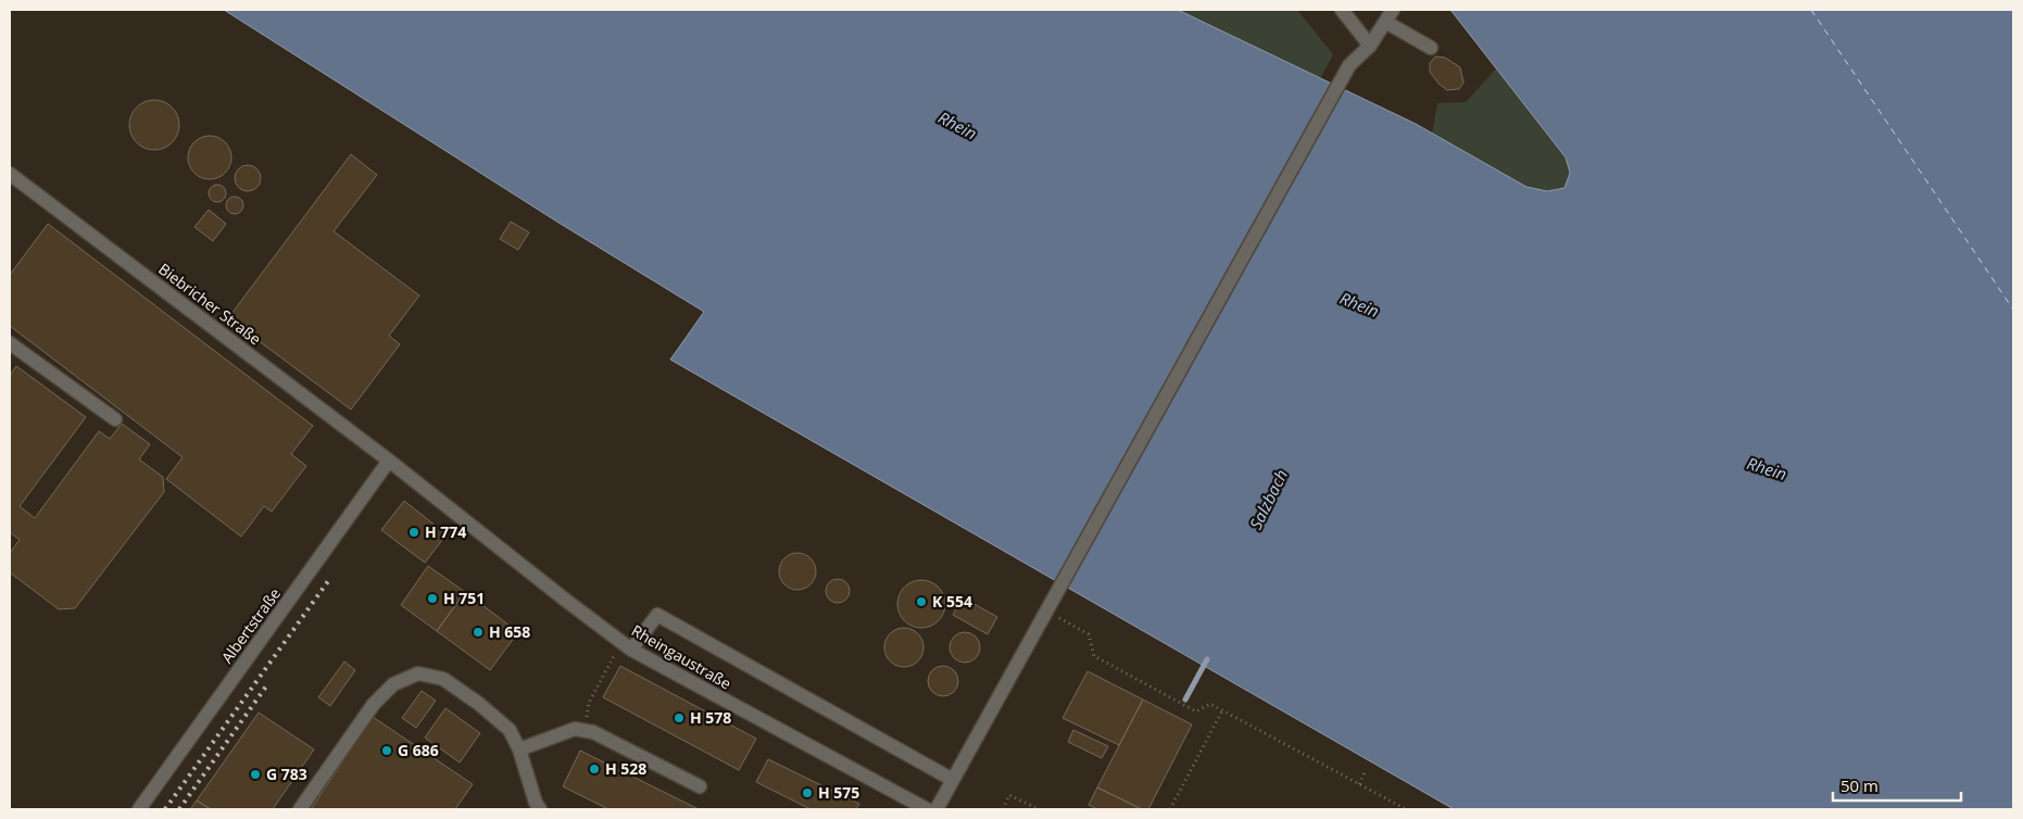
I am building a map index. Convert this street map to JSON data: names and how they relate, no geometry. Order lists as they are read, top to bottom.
{
  "streets": {
    "street": ["Biebricher Straße", "Albertstraße", "Rheingaustraße"]
  },
  "crossings": [
    ["Biebricher Straße", "Albertstraße"],
    ["Biebricher Straße", "Rheingaustraße"],
    ["Albertstraße", "Rheingaustraße"]
  ],
  "water": ["Rhein", "Salzbach"],
  "places": [
    "H 774",
    "H 751",
    "K 554",
    "H 658",
    "H 578",
    "G 686",
    "H 528",
    "G 783",
    "H 575"
  ],
  "scale_bar": "50 m"
}
